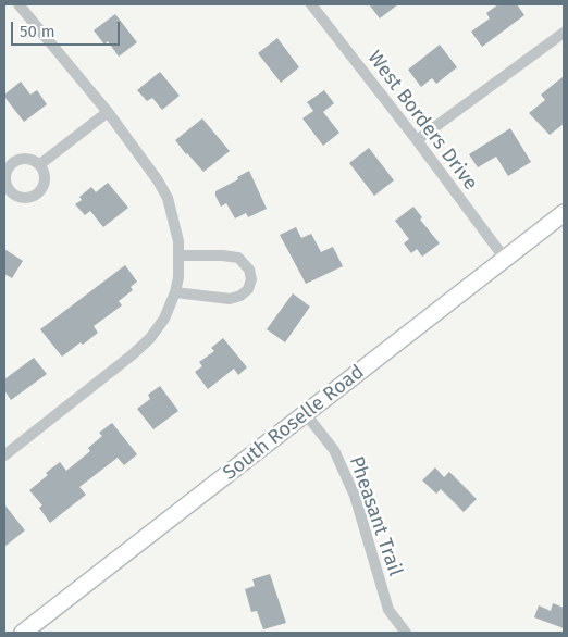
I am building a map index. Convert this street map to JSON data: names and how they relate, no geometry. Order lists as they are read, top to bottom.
{
  "streets": {
    "main road": ["South Roselle Road"],
    "street": ["West Borders Drive", "Pheasant Trail"]
  },
  "crossings": [
    ["West Borders Drive", "South Roselle Road"],
    ["South Roselle Road", "Pheasant Trail"]
  ],
  "scale_bar": "50 m"
}
